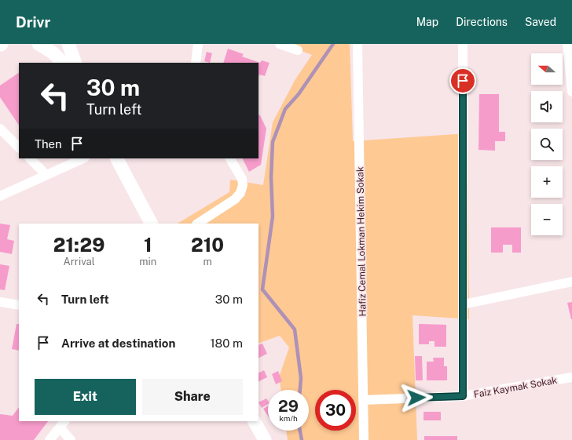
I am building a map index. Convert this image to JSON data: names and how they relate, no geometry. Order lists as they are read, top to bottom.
{
  "streets": {
    "street": ["Hafiz Cemal Lokman Hekim Sokak", "Faiz Kaymak Sokak"]
  },
  "crossings": [
    ["Hafiz Cemal Lokman Hekim Sokak", "Faiz Kaymak Sokak"]
  ],
  "north": "left",
  "page": {
    "header": "Drivr",
    "nav": ["Map", "Directions", "Saved"],
    "map_buttons": ["+", "−"],
    "turn": ["30 m", "Turn left"],
    "then": "Then",
    "eta": [
      "21:29",
      "Arrival",
      "1",
      "min",
      "210",
      "m"
    ],
    "list": [
      {
        "name": "Turn left",
        "value": "30 m"
      },
      {
        "name": "Arrive at destination",
        "value": "180 m"
      }
    ],
    "buttons": ["Exit", "Share"],
    "speed": "29 km/h",
    "limit": "30"
  }
}
